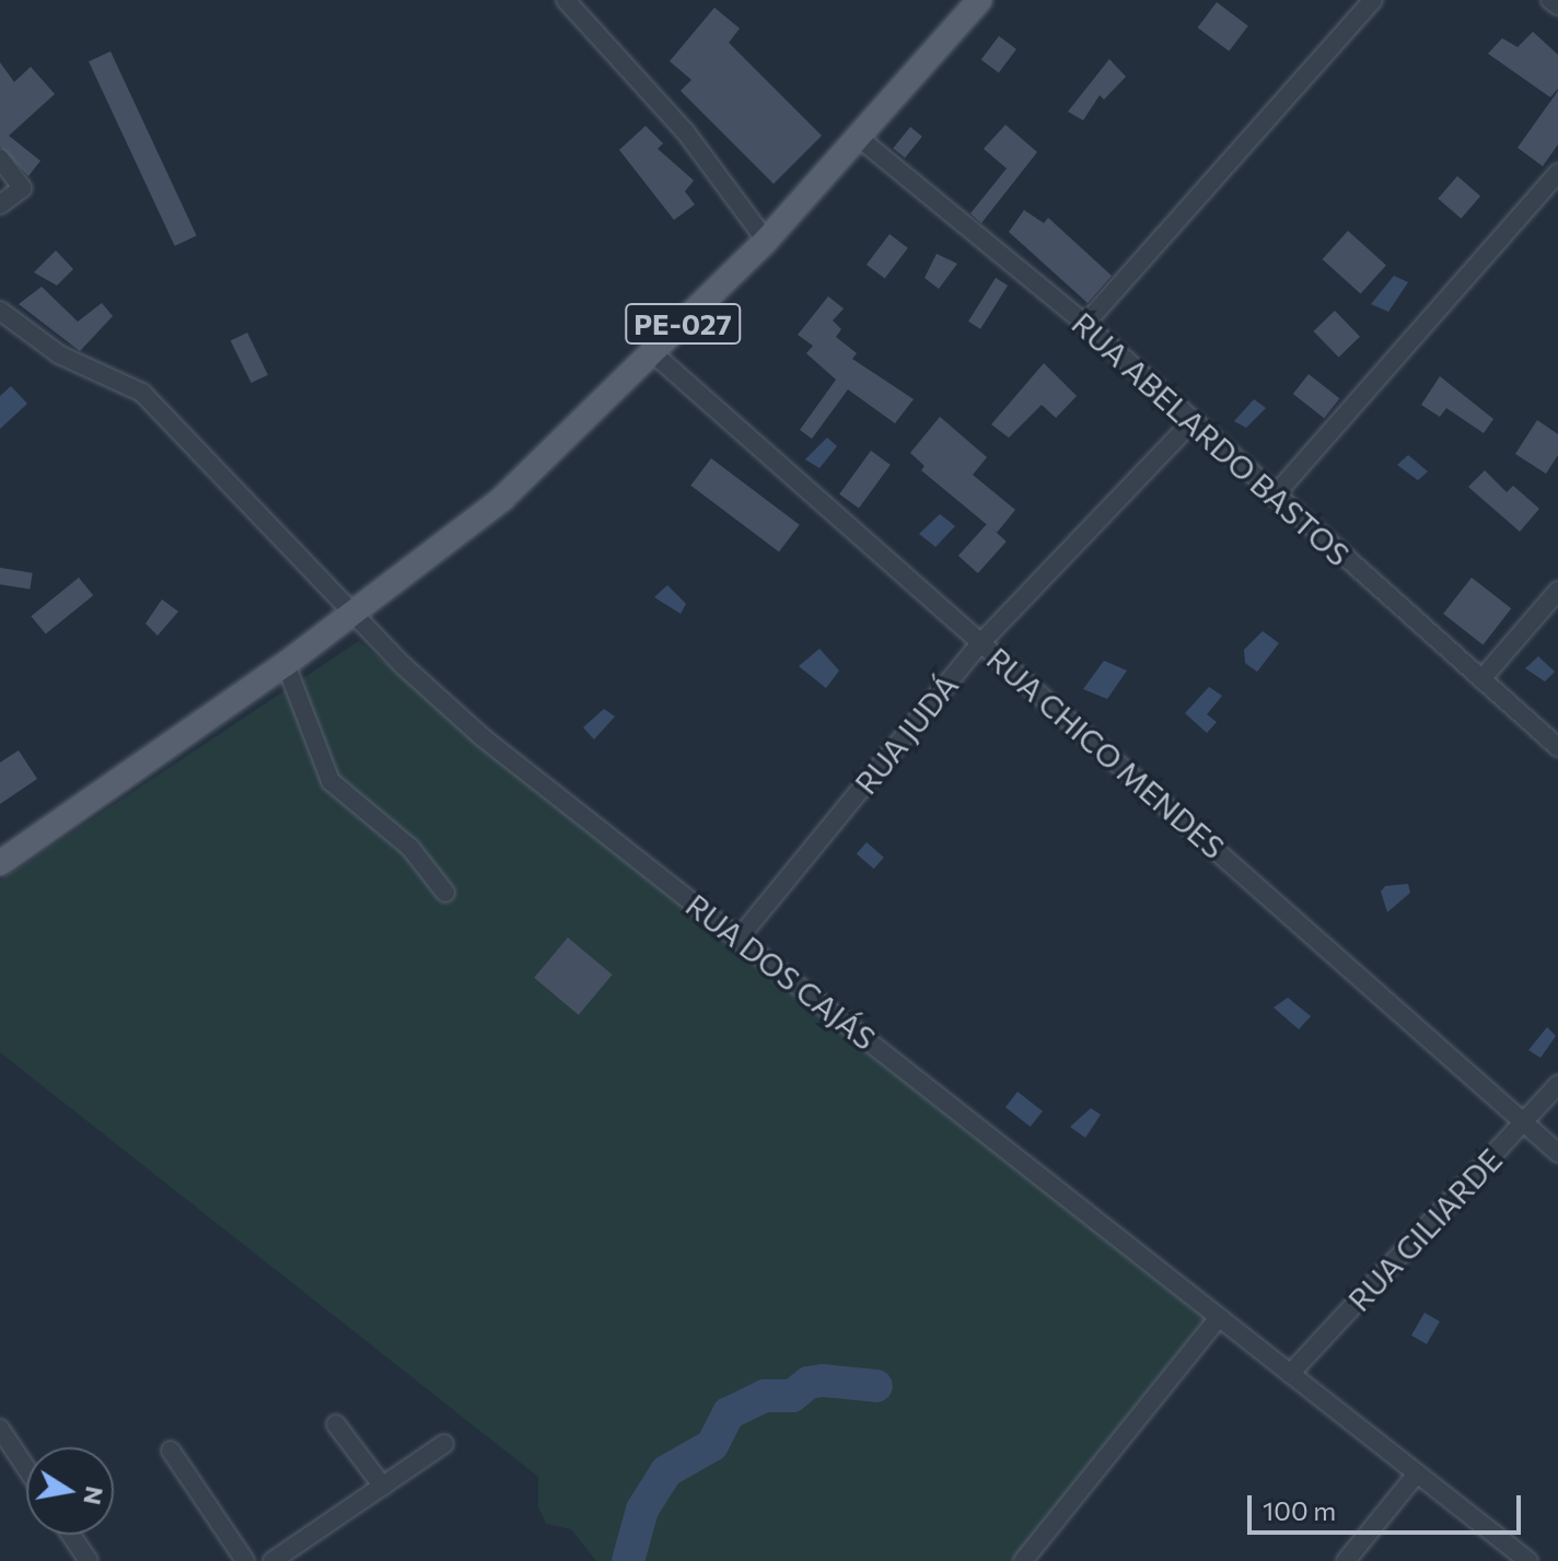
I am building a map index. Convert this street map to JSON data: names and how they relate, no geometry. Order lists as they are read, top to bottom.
{
  "streets": {
    "main road": ["PE-027"],
    "street": [
      "RUA ABELARDO BASTOS",
      "RUA JUDÁ",
      "RUA CHICO MENDES",
      "RUA DOS CAJÁS",
      "RUA GILIARDE"
    ]
  },
  "crossings": [
    ["PE-027", "RUA ABELARDO BASTOS"],
    ["PE-027", "RUA CHICO MENDES"],
    ["PE-027", "RUA DOS CAJÁS"],
    ["RUA ABELARDO BASTOS", "RUA JUDÁ"],
    ["RUA JUDÁ", "RUA CHICO MENDES"],
    ["RUA JUDÁ", "RUA DOS CAJÁS"],
    ["RUA CHICO MENDES", "RUA GILIARDE"],
    ["RUA DOS CAJÁS", "RUA GILIARDE"]
  ],
  "scale_bar": "100 m",
  "north": "right"
}
